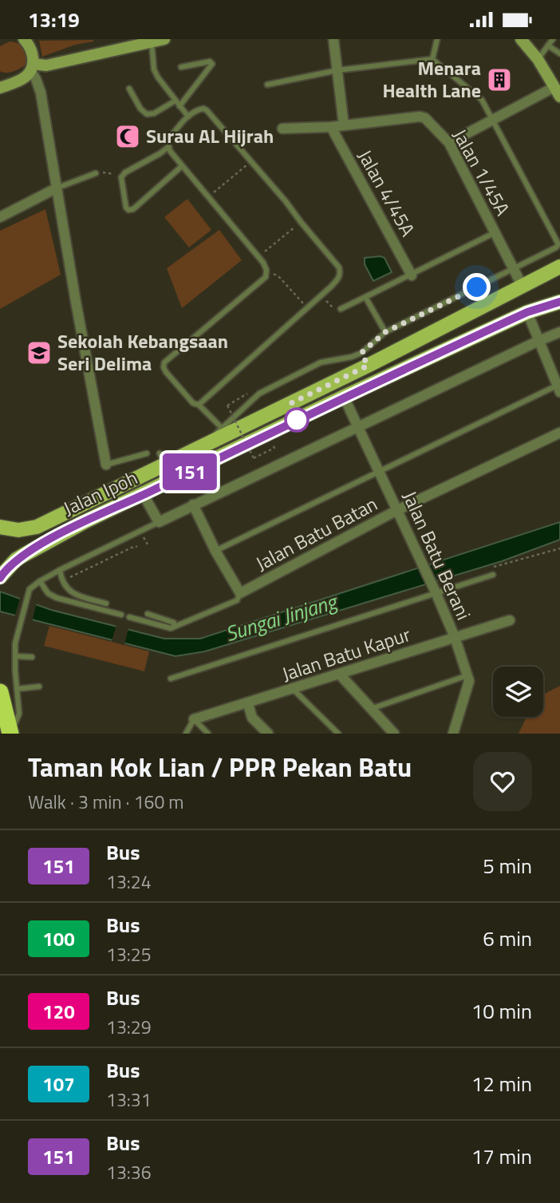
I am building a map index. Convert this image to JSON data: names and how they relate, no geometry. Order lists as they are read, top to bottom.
{
  "streets": {
    "main road": ["Jalan Ipoh"],
    "street": [
      "Jalan 1/45A",
      "Jalan 4/45A",
      "Jalan Batu Batan",
      "Jalan Batu Berani",
      "Jalan Batu Kapur"
    ]
  },
  "crossings": [
    ["Jalan 1/45A", "Jalan 4/45A"],
    ["Jalan 1/45A", "Jalan Ipoh"],
    ["Jalan Ipoh", "Jalan Batu Berani"],
    ["Jalan Batu Batan", "Jalan Batu Berani"],
    ["Jalan Batu Berani", "Jalan Batu Kapur"]
  ],
  "water": ["Sungai Jinjang"],
  "places": {
    "building": ["Menara Health Lane"],
    "mosque": ["Surau AL Hijrah"],
    "school or university": ["Sekolah Kebangsaan Seri Delima"]
  },
  "lines": ["bus line 151"],
  "page": {
    "status": "13:19",
    "on_map": "151",
    "heading": ["Taman Kok Lian / PPR Pekan Batu", "Walk · 3 min · 160 m"],
    "list": [
      {
        "mark": "151",
        "name": "Bus",
        "note": "13:24",
        "value": "5 min"
      },
      {
        "mark": "100",
        "name": "Bus",
        "note": "13:25",
        "value": "6 min"
      },
      {
        "mark": "120",
        "name": "Bus",
        "note": "13:29",
        "value": "10 min"
      },
      {
        "mark": "107",
        "name": "Bus",
        "note": "13:31",
        "value": "12 min"
      },
      {
        "mark": "151",
        "name": "Bus",
        "note": "13:36",
        "value": "17 min"
      }
    ]
  }
}
